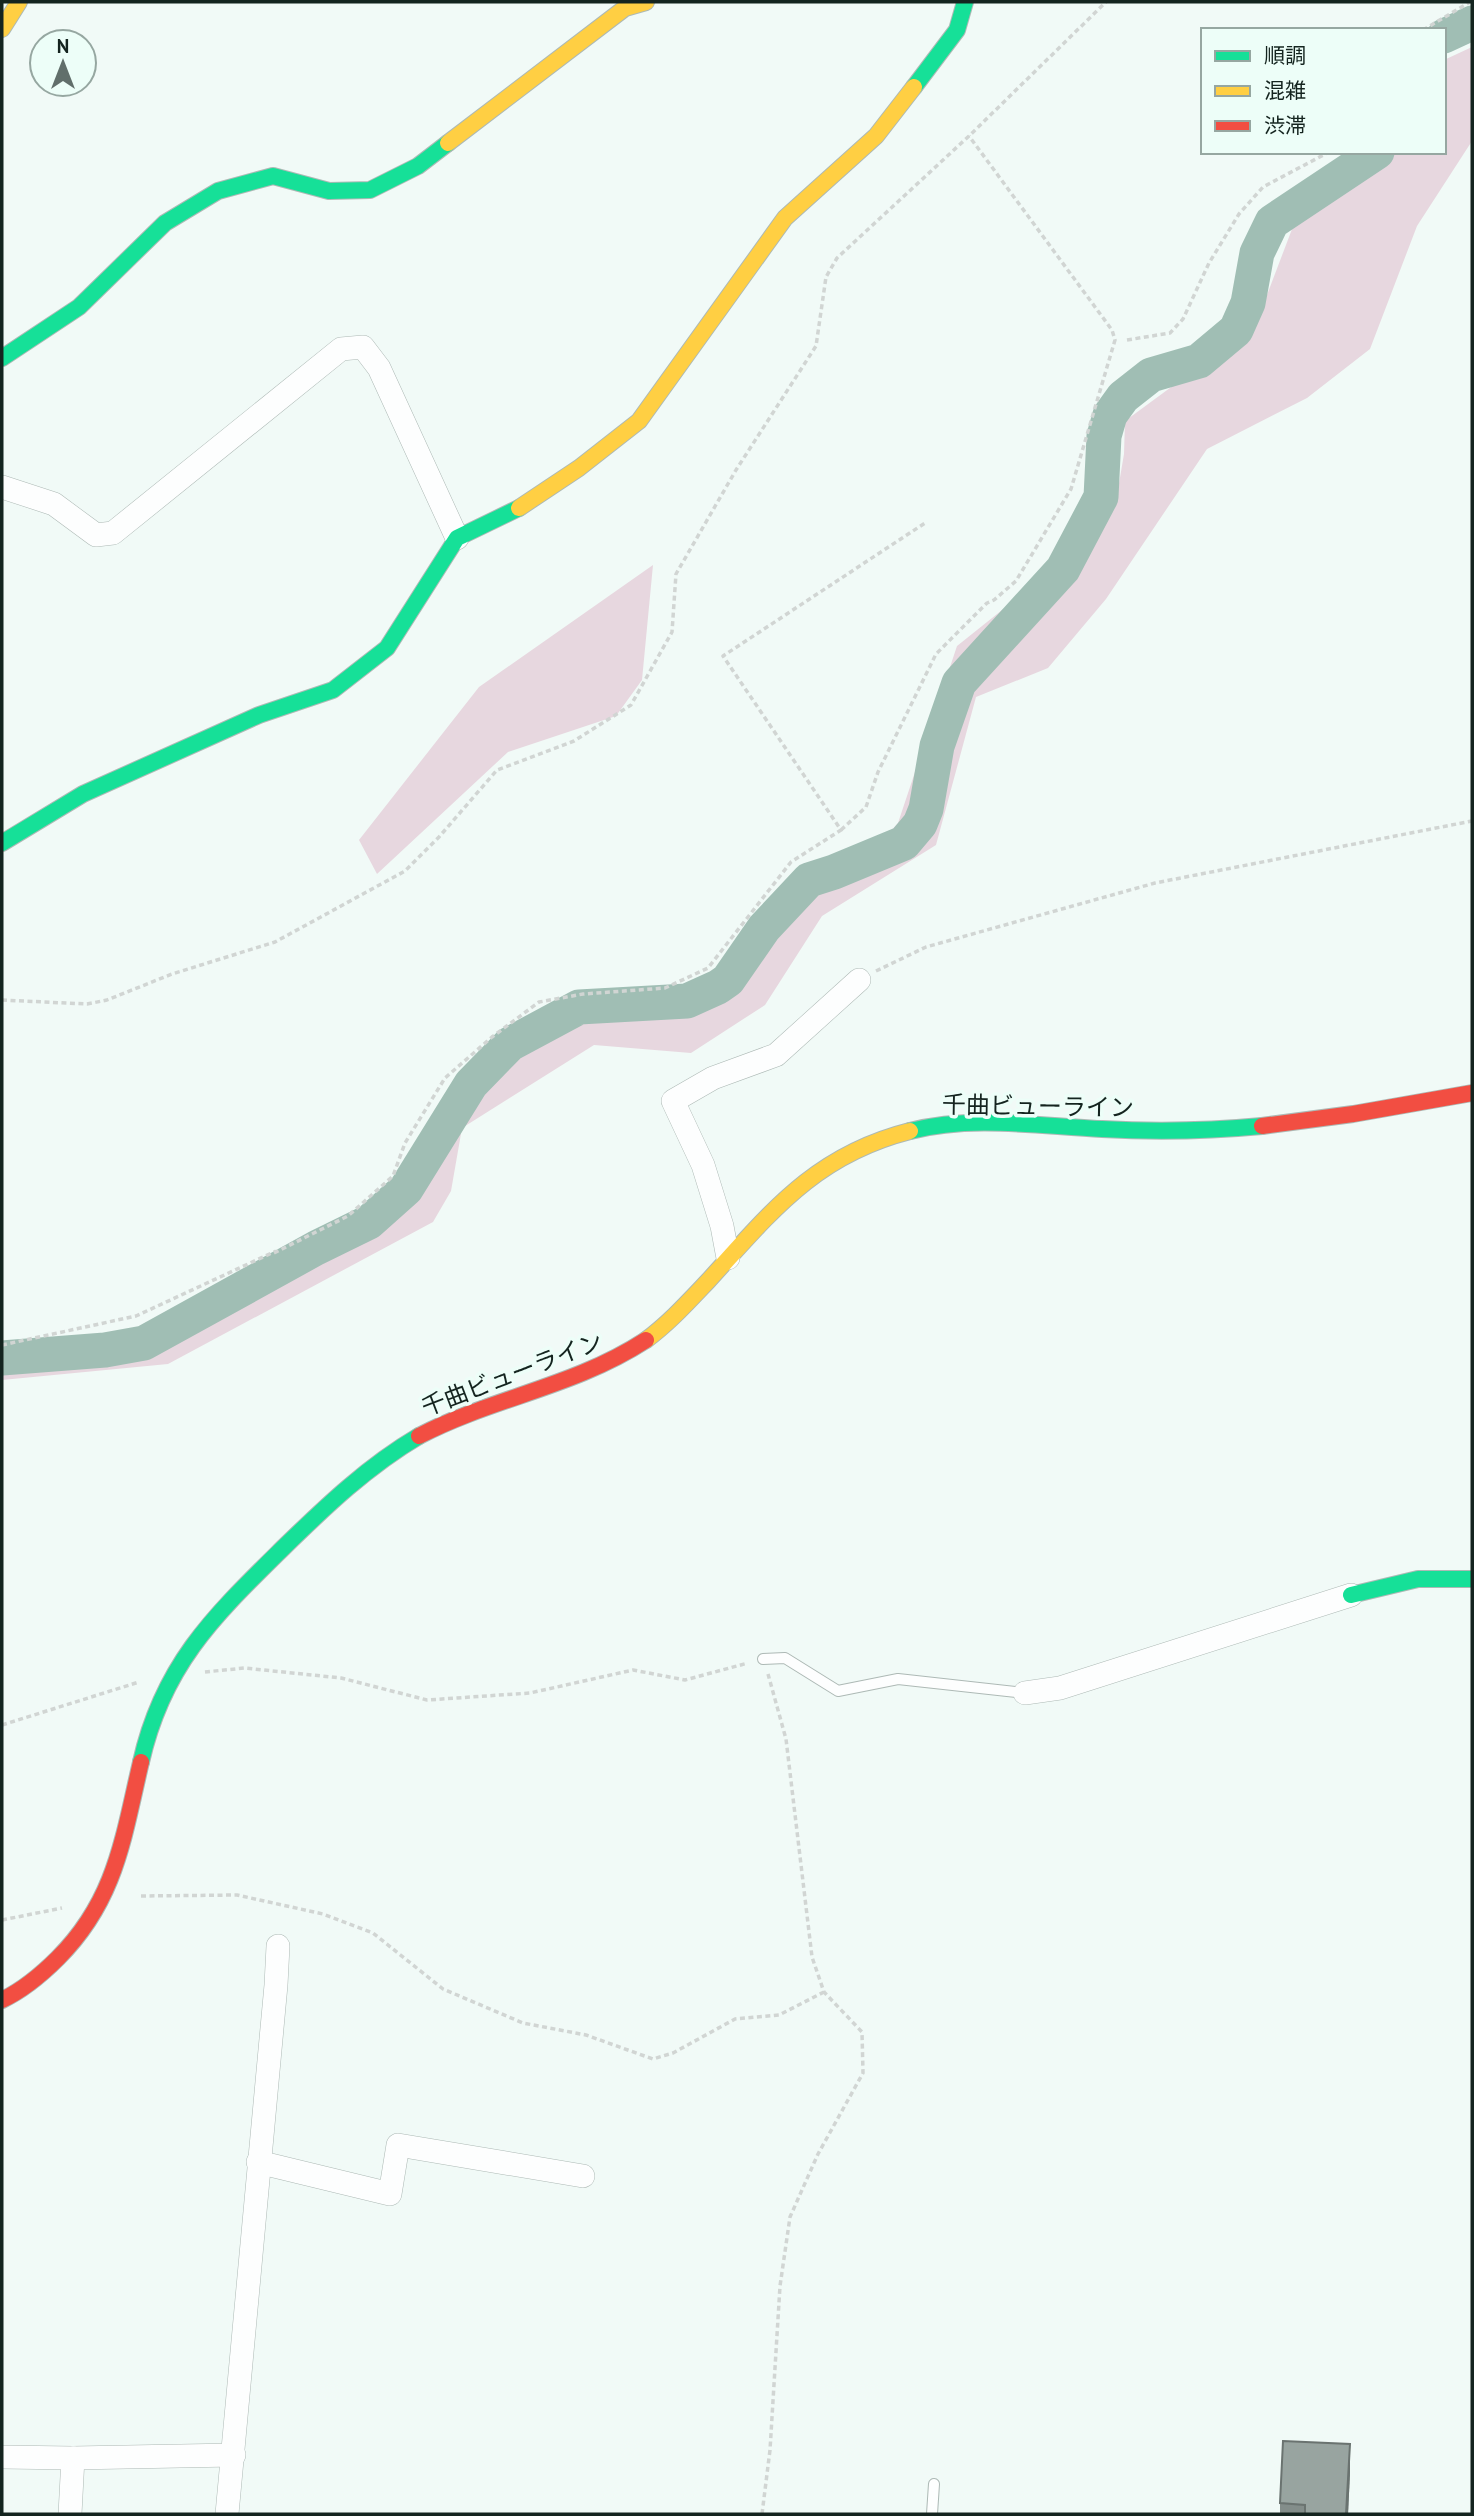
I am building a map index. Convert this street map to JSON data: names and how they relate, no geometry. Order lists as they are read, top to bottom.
{
  "streets": {
    "street": ["千曲ビューライン"]
  },
  "legend": ["順調", "混雑", "渋滞"],
  "north": "top"
}
